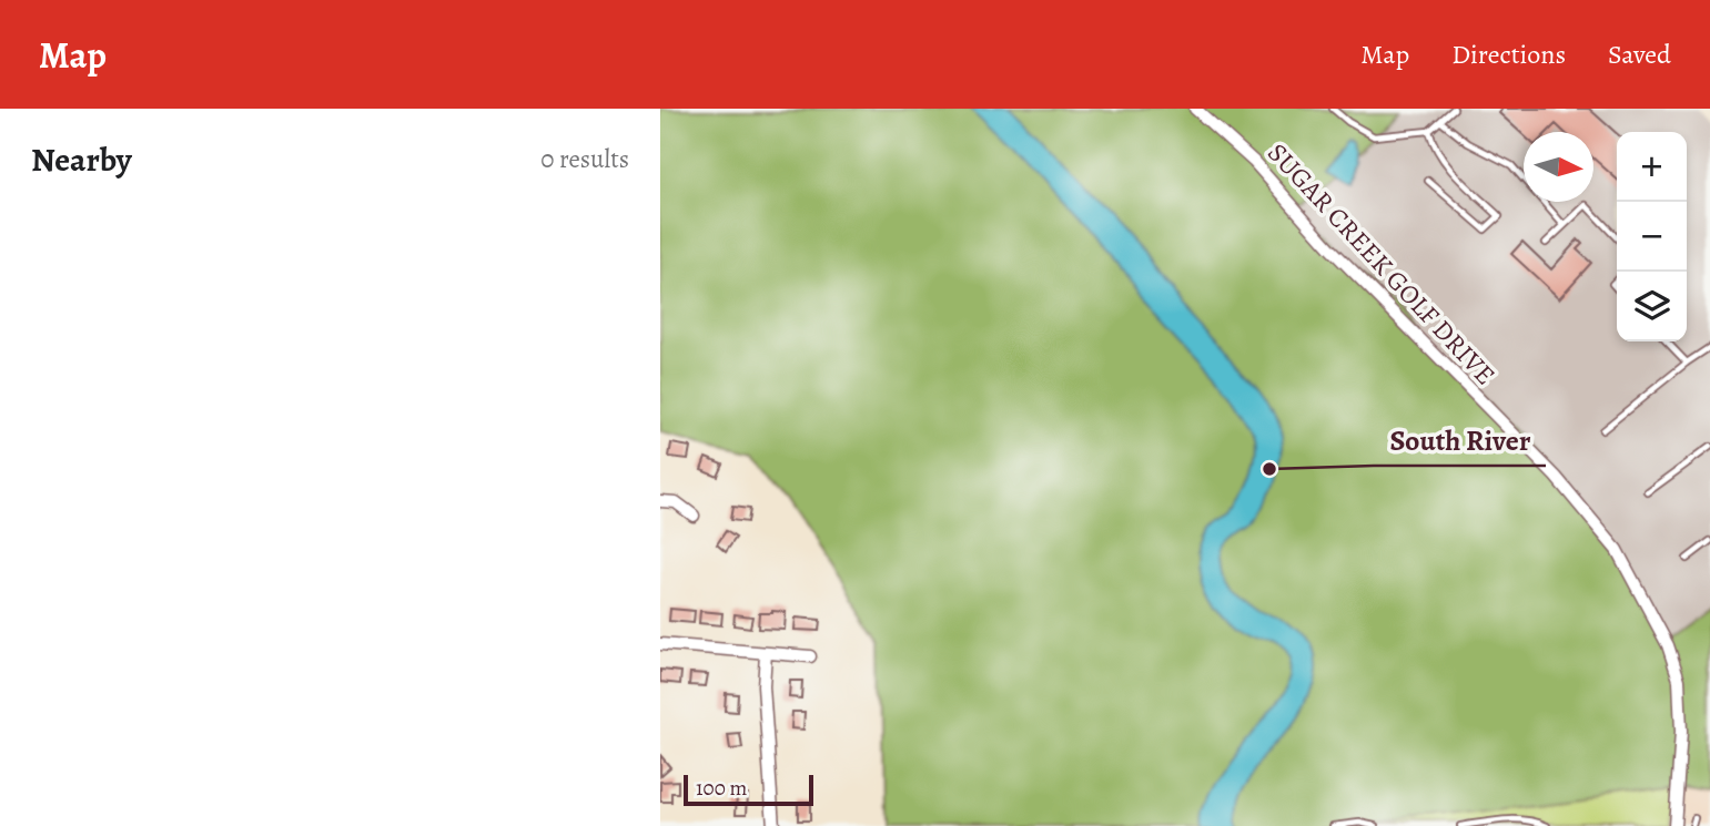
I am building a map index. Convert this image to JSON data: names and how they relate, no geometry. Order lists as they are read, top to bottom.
{
  "streets": {
    "street": ["SUGAR CREEK GOLF DRIVE"]
  },
  "places": ["South River"],
  "scale_bar": "100 m",
  "north": "right",
  "page": {
    "header": "Map",
    "nav": ["Map", "Directions", "Saved"],
    "heading": ["Nearby", "0 results"],
    "map_buttons": ["+", "−"],
    "scale": "100 m"
  }
}
